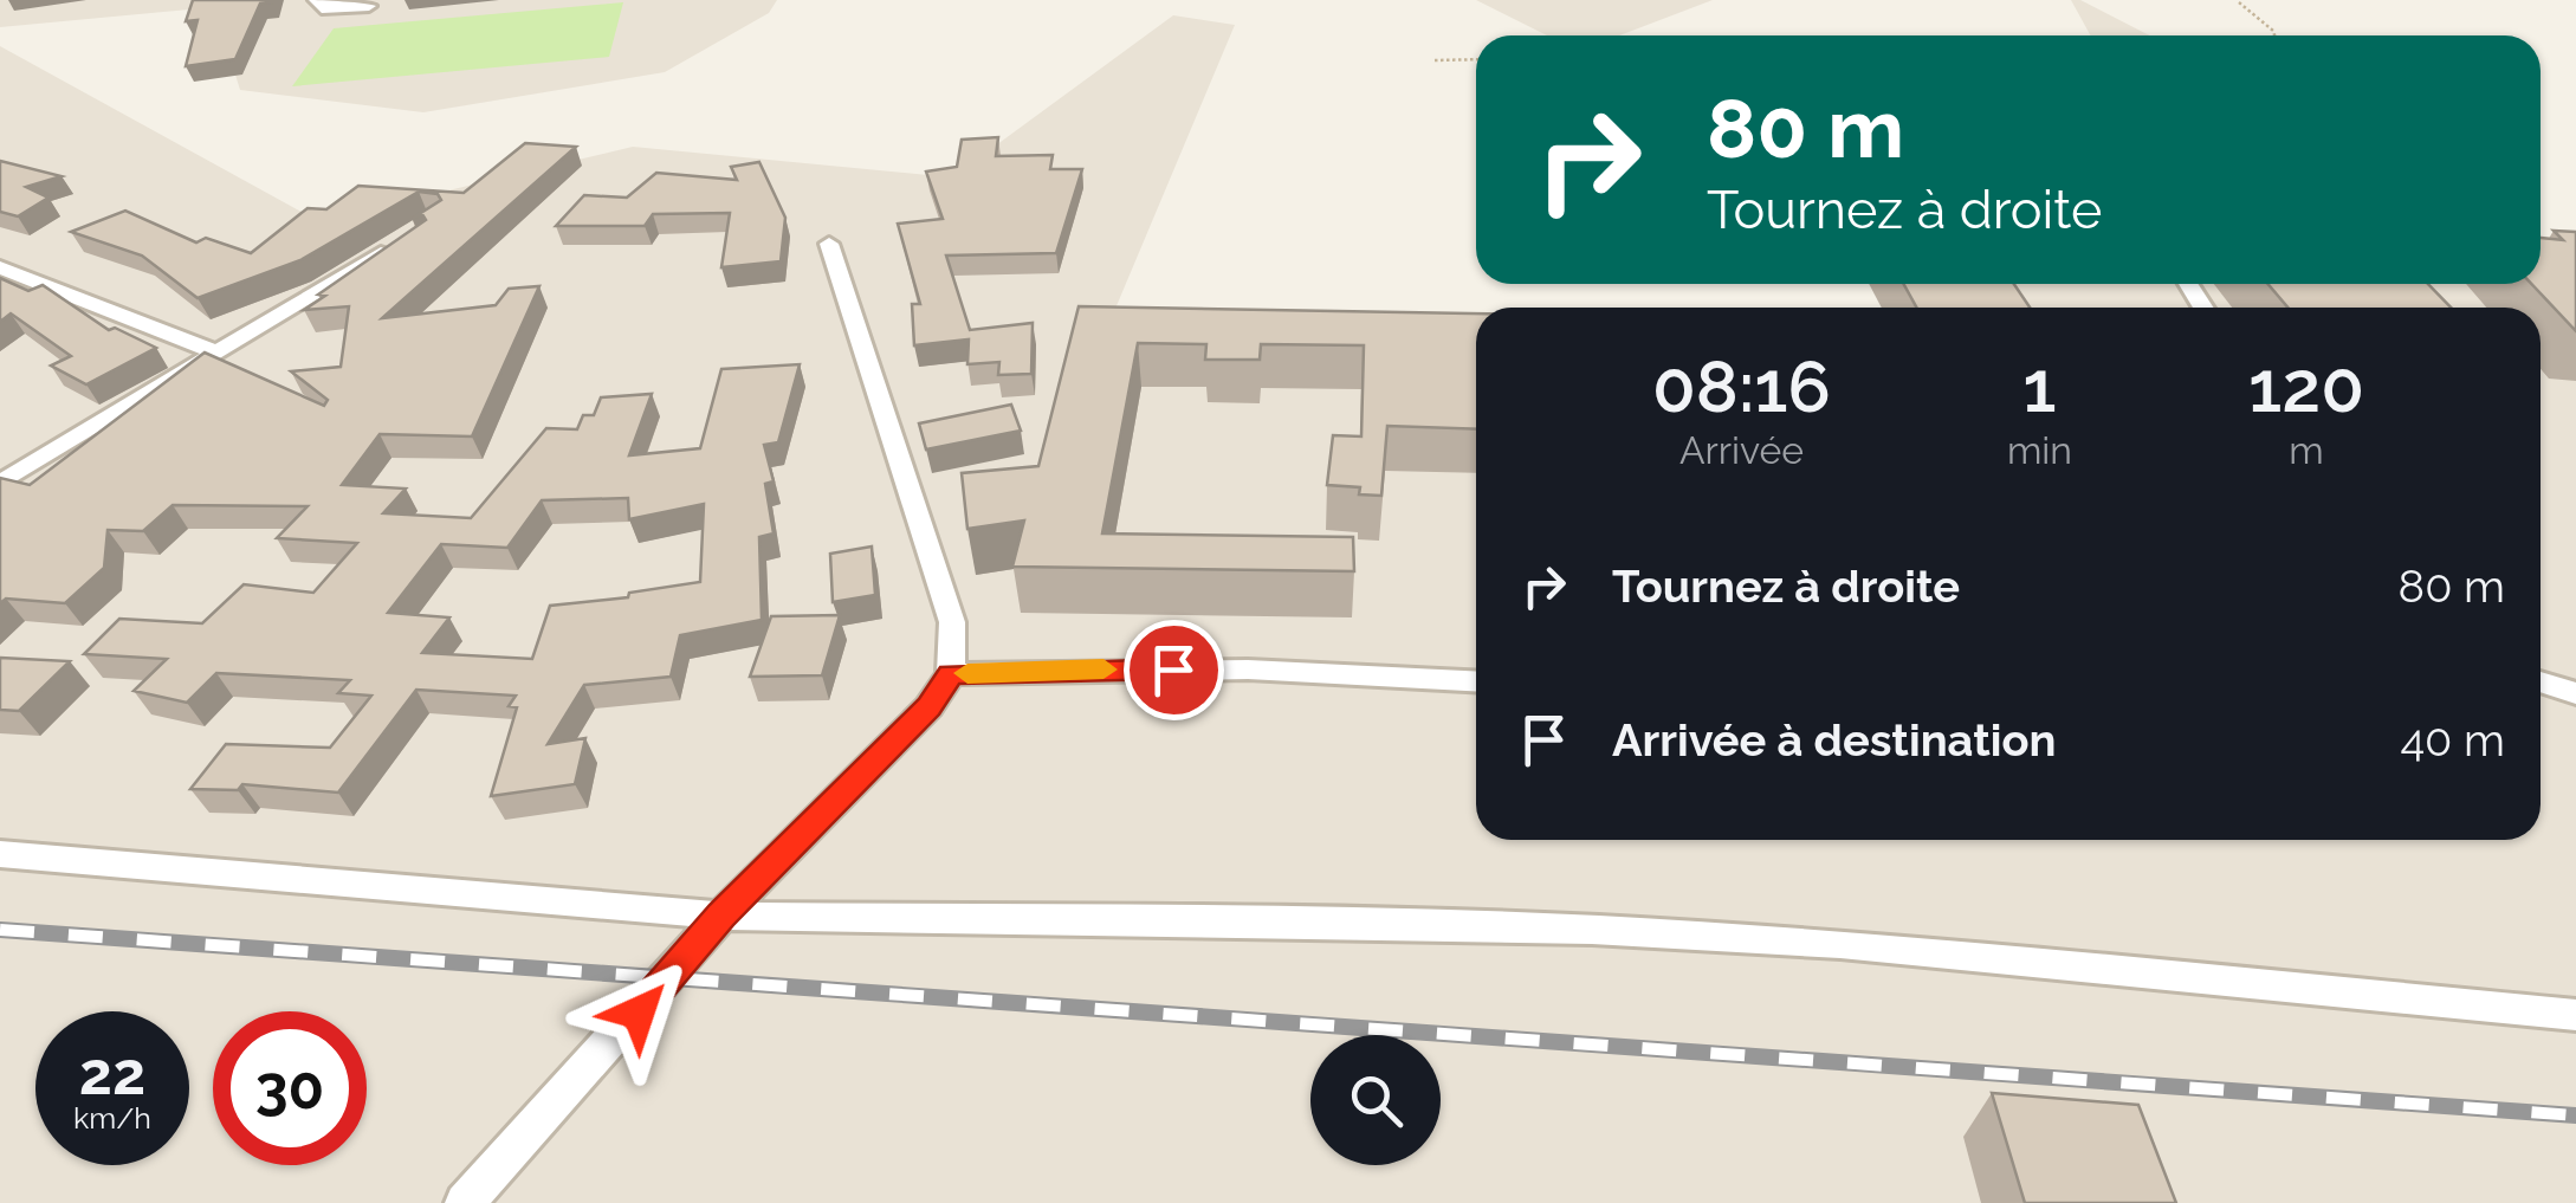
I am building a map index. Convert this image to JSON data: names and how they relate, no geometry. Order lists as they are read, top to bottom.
{
  "page": {
    "turn": ["80 m", "Tournez à droite"],
    "eta": [
      "08:16",
      "Arrivée",
      "1",
      "min",
      "120",
      "m"
    ],
    "list": [
      {
        "name": "Tournez à droite",
        "value": "80 m"
      },
      {
        "name": "Arrivée à destination",
        "value": "40 m"
      }
    ],
    "speed": "22 km/h",
    "limit": "30"
  }
}
